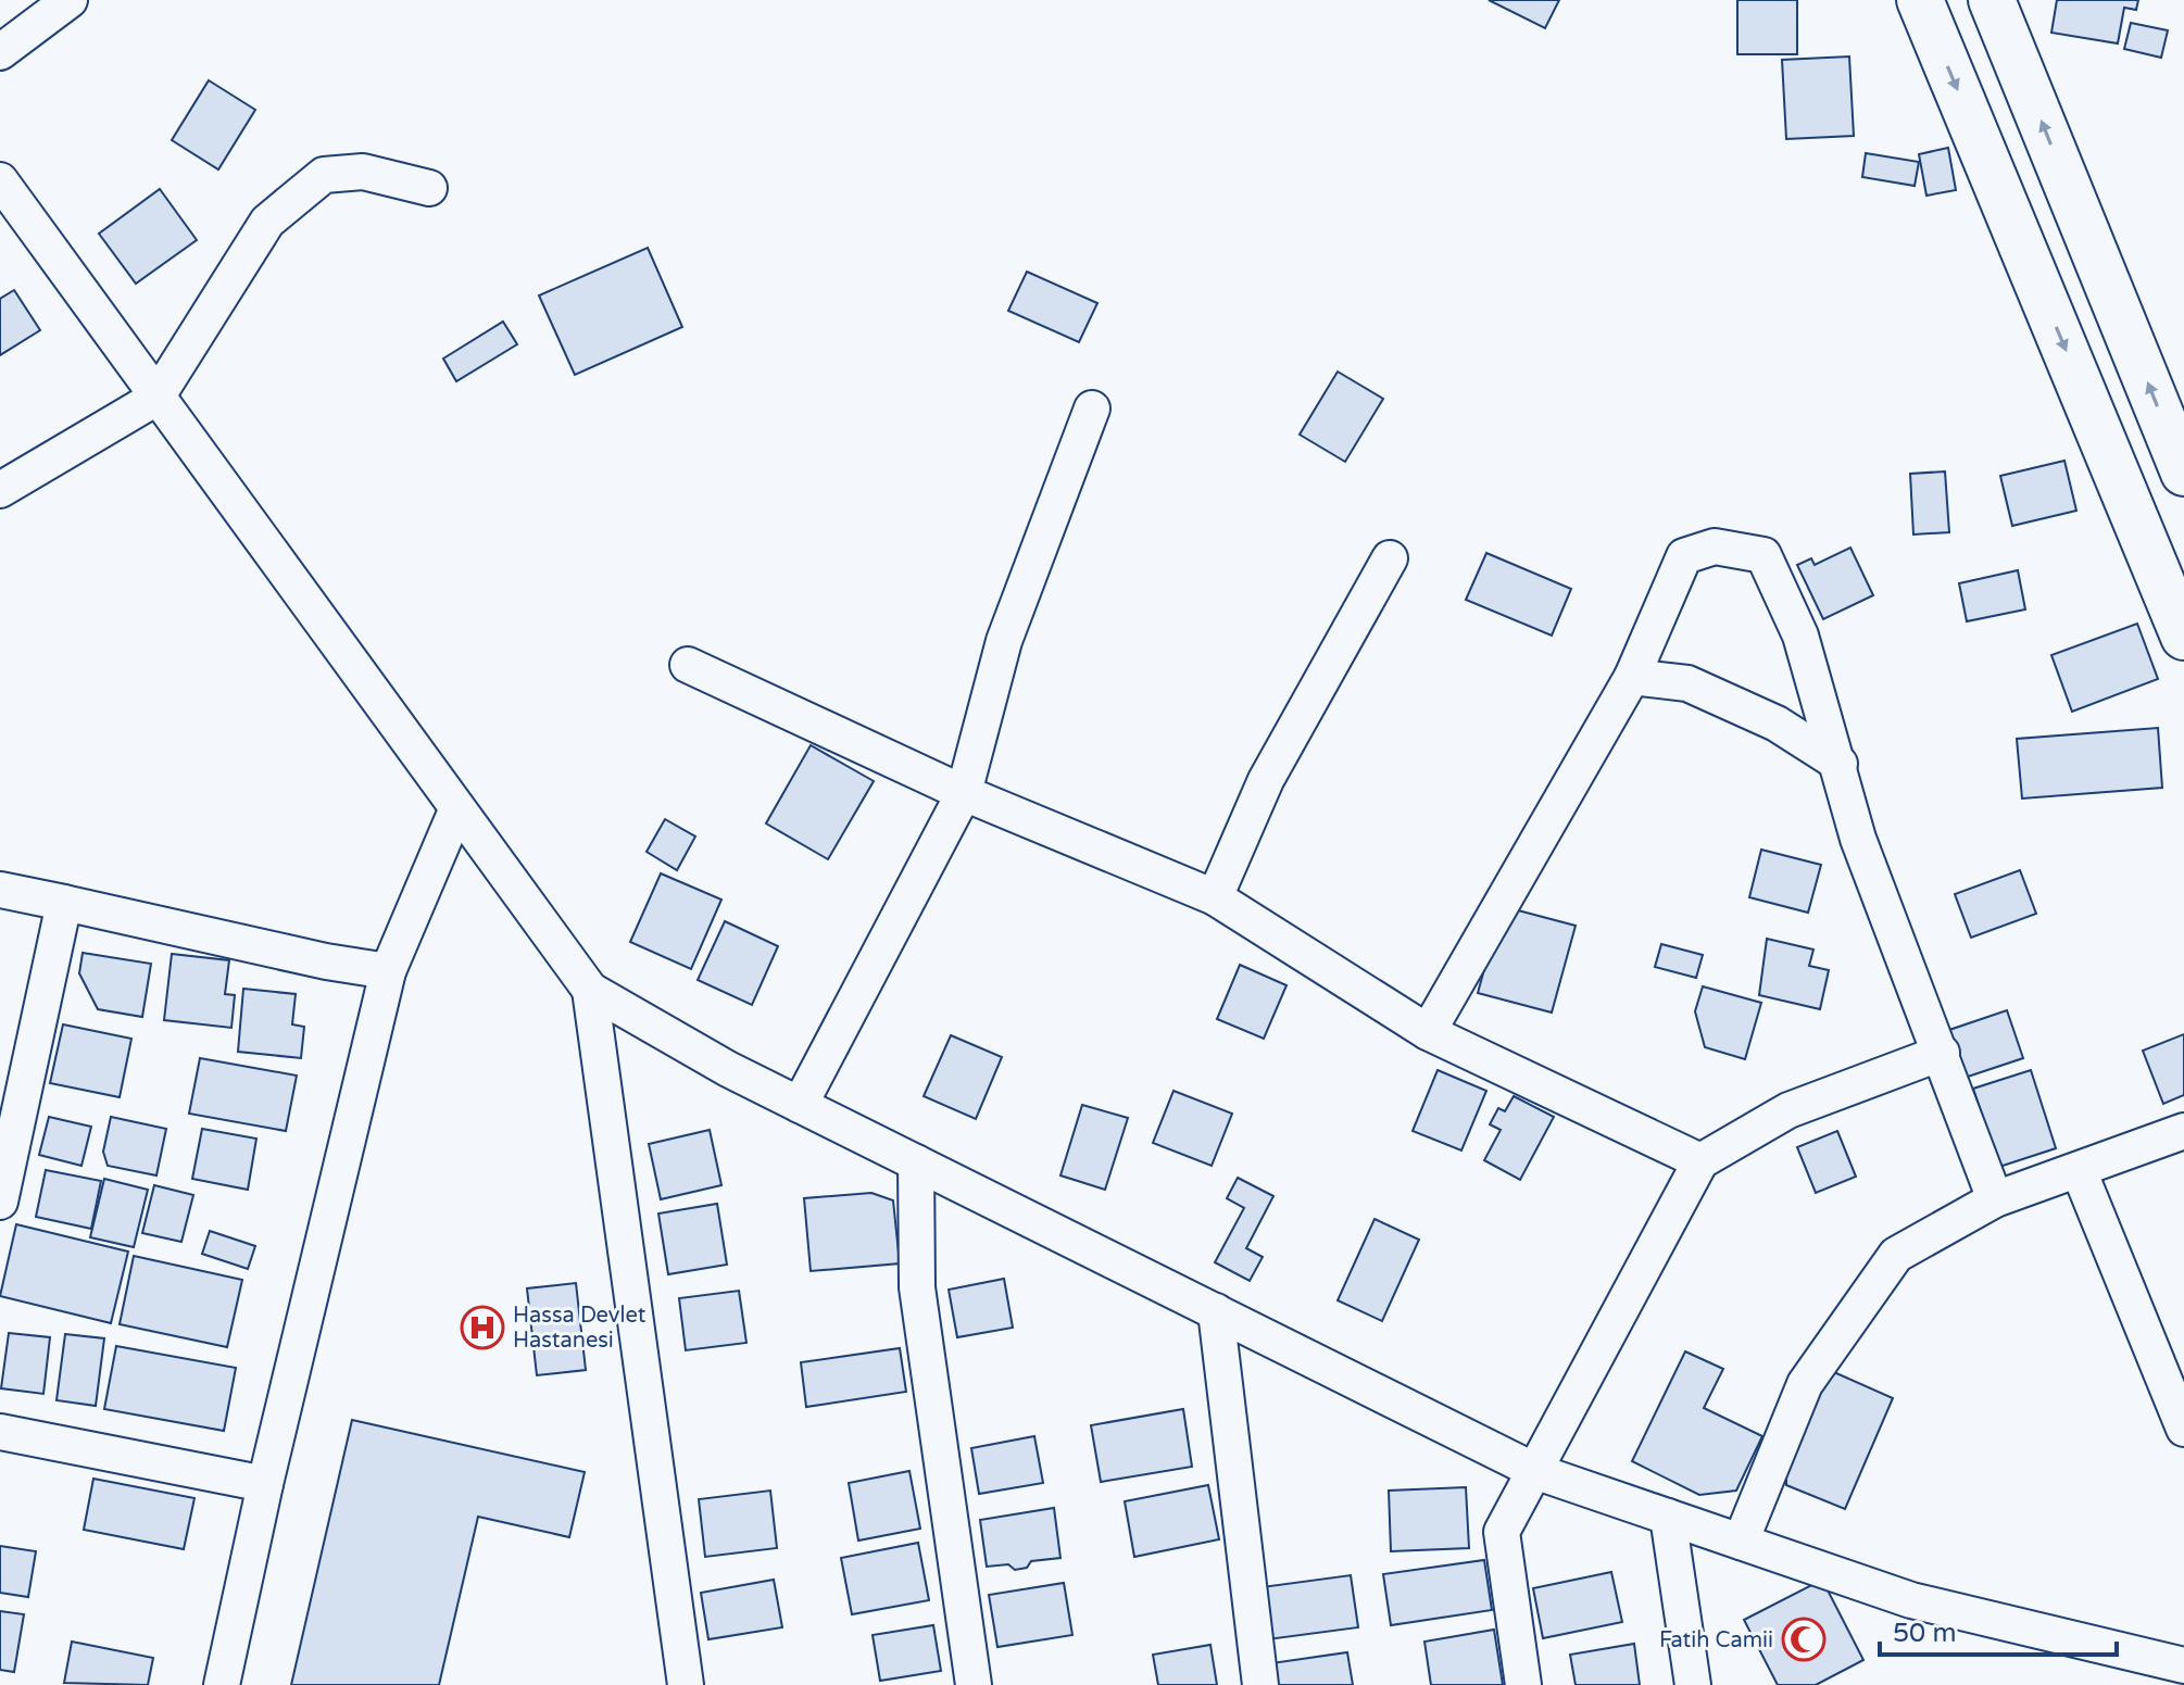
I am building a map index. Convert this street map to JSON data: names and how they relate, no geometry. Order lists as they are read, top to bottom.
{
  "places": {
    "hospital": ["Hassa Devlet Hastanesi"],
    "mosque": ["Fatih Camii"]
  },
  "scale_bar": "50 m"
}
